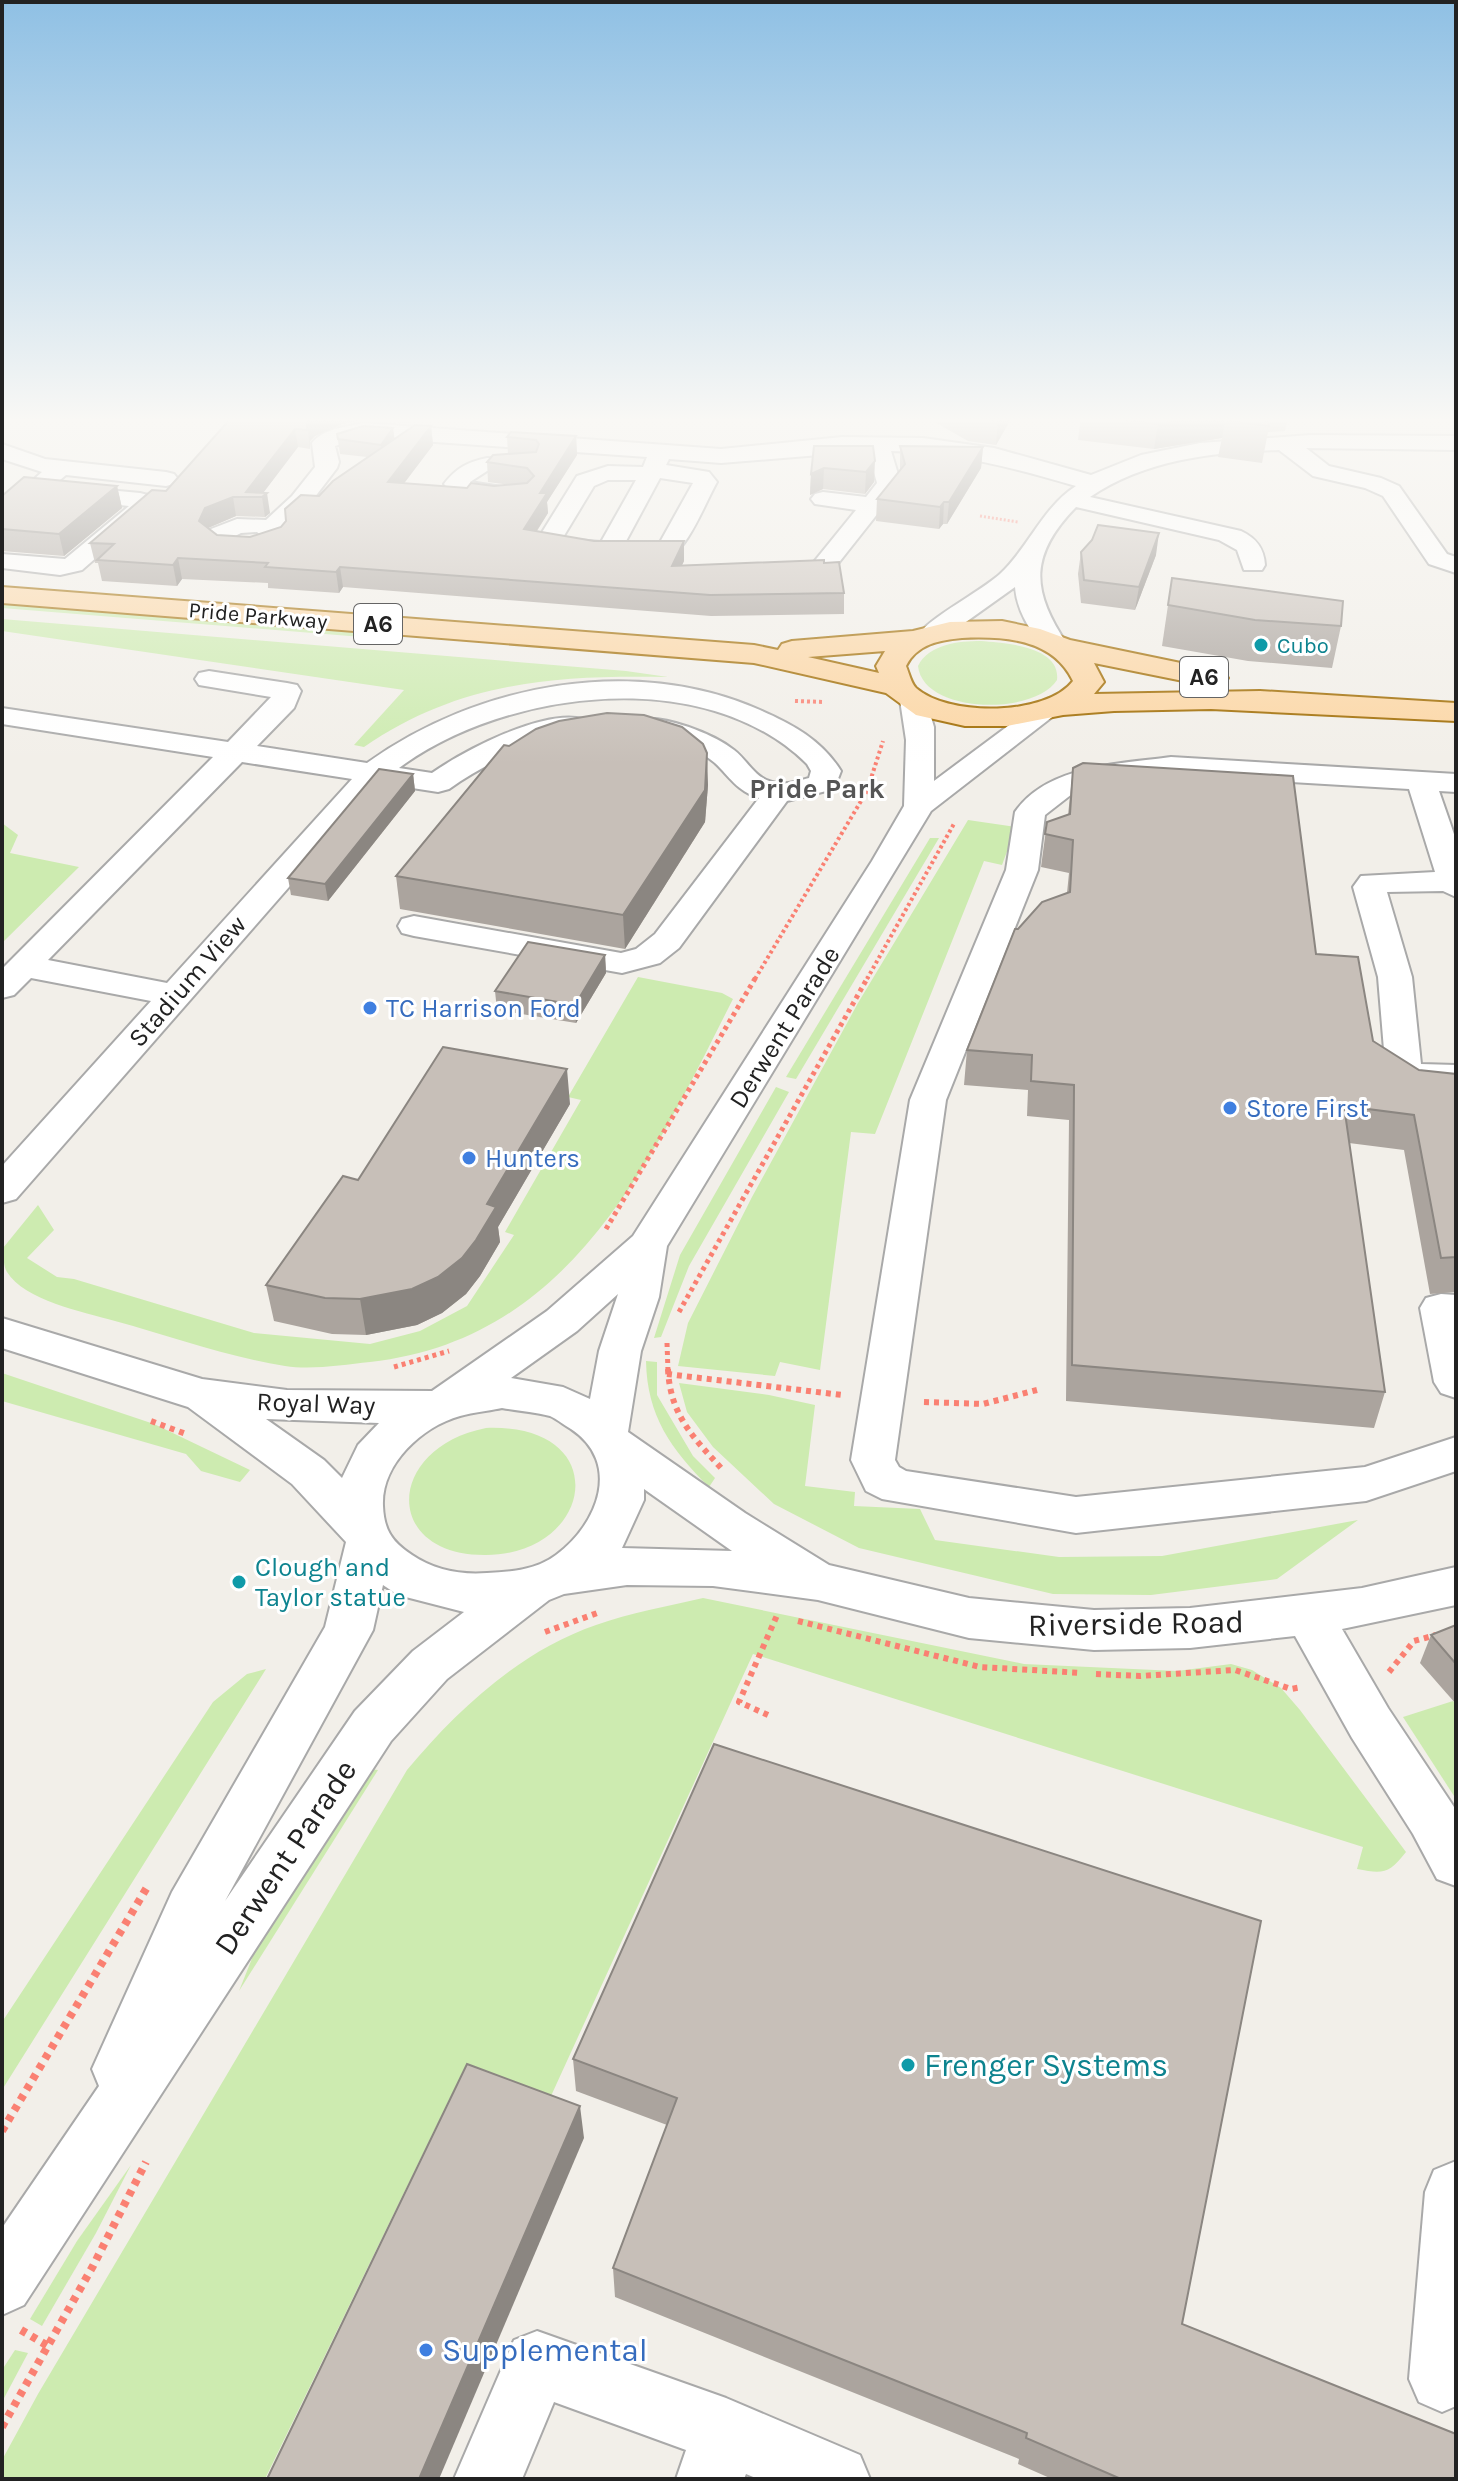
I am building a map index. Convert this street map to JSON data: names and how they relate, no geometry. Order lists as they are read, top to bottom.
{
  "streets": {
    "main road": ["Pride Parkway", "A6"],
    "street": [
      "Stadium View",
      "Derwent Parade",
      "Royal Way",
      "Riverside Road"
    ]
  },
  "crossings": [
    ["Pride Parkway", "A6"],
    ["A6", "Derwent Parade"],
    ["Derwent Parade", "Royal Way"],
    ["Derwent Parade", "Riverside Road"],
    ["Royal Way", "Riverside Road"]
  ],
  "districts": ["Pride Park"],
  "places": [
    "Cubo",
    "TC Harrison Ford",
    "Store First",
    "Hunters",
    "Clough and Taylor statue",
    "Frenger Systems",
    "Supplemental"
  ]
}
